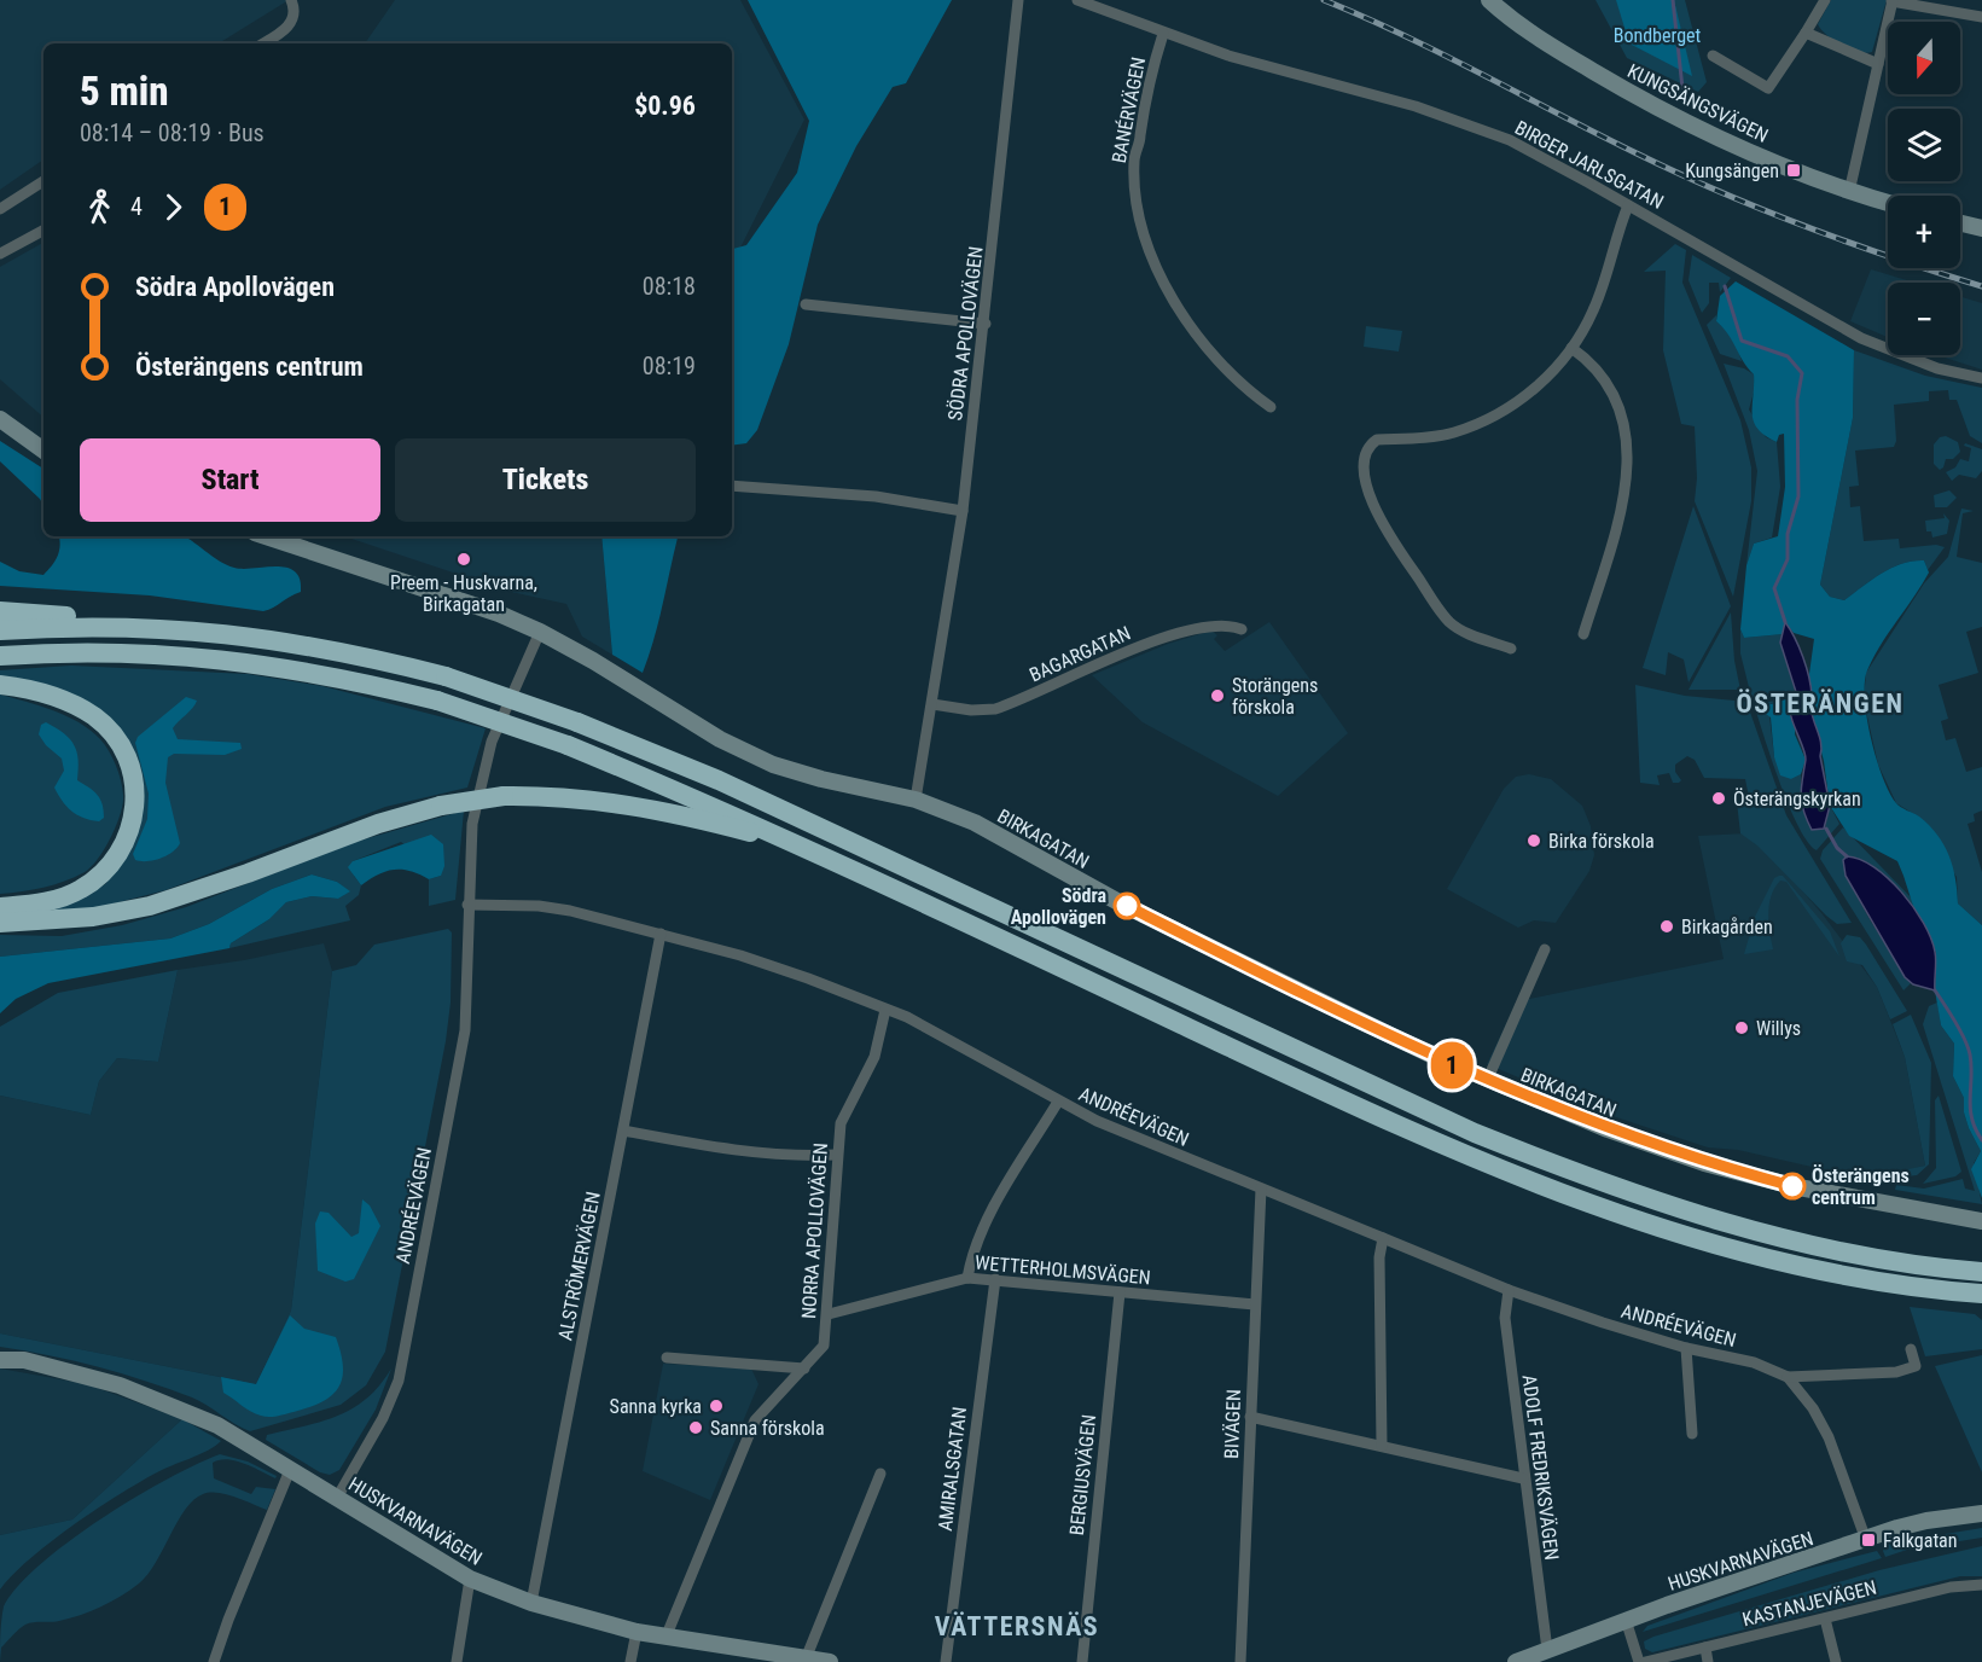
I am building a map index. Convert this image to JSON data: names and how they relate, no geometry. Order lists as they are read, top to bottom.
{
  "streets": {
    "street": [
      "KUNGSÄNGSVÄGEN",
      "BANÉRVÄGEN",
      "BIRGER JARLSGATAN",
      "SÖDRA APOLLOVÄGEN",
      "BAGARGATAN",
      "BIRKAGATAN",
      "ANDRÉEVÄGEN",
      "NORRA APOLLOVÄGEN",
      "ALSTRÖMERVÄGEN",
      "WETTERHOLMSVÄGEN",
      "BIVÄGEN",
      "ADOLF FREDRIKSVÄGEN",
      "AMIRALSGATAN",
      "BERGIUSVÄGEN",
      "HUSKVARNAVÄGEN",
      "KASTANJEVÄGEN"
    ]
  },
  "crossings": [
    ["BANÉRVÄGEN", "BIRGER JARLSGATAN"],
    ["SÖDRA APOLLOVÄGEN", "BAGARGATAN"],
    ["SÖDRA APOLLOVÄGEN", "BIRKAGATAN"],
    ["BIRKAGATAN", "ANDRÉEVÄGEN"],
    ["ANDRÉEVÄGEN", "NORRA APOLLOVÄGEN"],
    ["ANDRÉEVÄGEN", "ALSTRÖMERVÄGEN"],
    ["ANDRÉEVÄGEN", "BIVÄGEN"],
    ["ANDRÉEVÄGEN", "ADOLF FREDRIKSVÄGEN"],
    ["ANDRÉEVÄGEN", "HUSKVARNAVÄGEN"],
    ["NORRA APOLLOVÄGEN", "WETTERHOLMSVÄGEN"],
    ["NORRA APOLLOVÄGEN", "HUSKVARNAVÄGEN"],
    ["ALSTRÖMERVÄGEN", "HUSKVARNAVÄGEN"],
    ["WETTERHOLMSVÄGEN", "BIVÄGEN"],
    ["WETTERHOLMSVÄGEN", "AMIRALSGATAN"],
    ["WETTERHOLMSVÄGEN", "BERGIUSVÄGEN"],
    ["ADOLF FREDRIKSVÄGEN", "HUSKVARNAVÄGEN"]
  ],
  "districts": ["ÖSTERÄNGEN", "VÄTTERSNÄS"],
  "parks": ["Bondberget"],
  "places": {
    "transit": ["Kungsängen", "Falkgatan"],
    "other": [
      "Preem - Huskvarna, Birkagatan",
      "Storängens förskola",
      "Österängskyrkan",
      "Birka förskola",
      "Södra Apollovägen",
      "Birkagården",
      "Willys",
      "Österängens centrum",
      "Sanna kyrka",
      "Sanna förskola"
    ]
  },
  "lines": ["bus line 1"],
  "north": "bottom",
  "page": {
    "on_map": "1",
    "map_buttons": ["+", "−"],
    "heading": ["5 min", "08:14 – 08:19 · Bus", "$0.96"],
    "legs": ["4", "1"],
    "list": [
      {
        "name": "Södra Apollovägen",
        "value": "08:18"
      },
      {
        "name": "Österängens centrum",
        "value": "08:19"
      }
    ],
    "buttons": ["Start", "Tickets"]
  }
}
